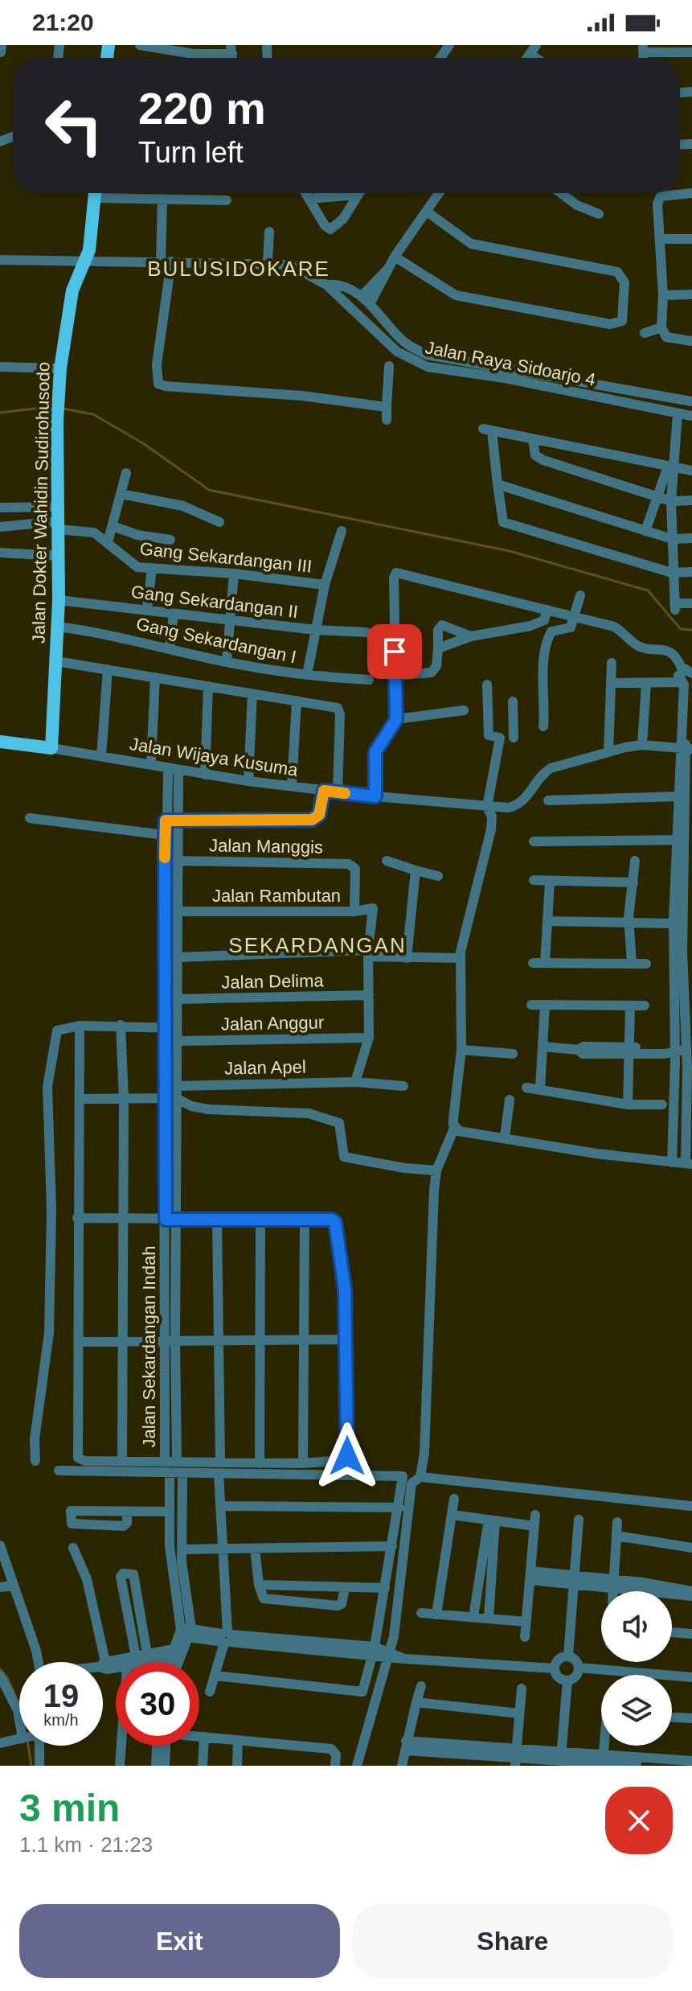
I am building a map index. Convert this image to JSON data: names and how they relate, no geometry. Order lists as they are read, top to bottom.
{
  "streets": {
    "main road": ["Jalan Dokter Wahidin Sudirohusodo"],
    "street": [
      "Jalan Raya Sidoarjo 4",
      "Gang Sekardangan III",
      "Gang Sekardangan II",
      "Gang Sekardangan I",
      "Jalan Wijaya Kusuma",
      "Jalan Manggis",
      "Jalan Rambutan",
      "Jalan Delima",
      "Jalan Anggur",
      "Jalan Apel",
      "Jalan Sekardangan Indah"
    ]
  },
  "crossings": [
    ["Jalan Raya Sidoarjo 4", "Jalan Dokter Wahidin Sudirohusodo"],
    ["Jalan Dokter Wahidin Sudirohusodo", "Gang Sekardangan III"],
    ["Jalan Dokter Wahidin Sudirohusodo", "Gang Sekardangan II"],
    ["Jalan Dokter Wahidin Sudirohusodo", "Gang Sekardangan I"],
    ["Jalan Dokter Wahidin Sudirohusodo", "Jalan Wijaya Kusuma"],
    ["Jalan Wijaya Kusuma", "Jalan Sekardangan Indah"],
    ["Jalan Manggis", "Jalan Rambutan"],
    ["Jalan Manggis", "Jalan Sekardangan Indah"],
    ["Jalan Rambutan", "Jalan Sekardangan Indah"],
    ["Jalan Delima", "Jalan Sekardangan Indah"],
    ["Jalan Anggur", "Jalan Sekardangan Indah"],
    ["Jalan Apel", "Jalan Sekardangan Indah"]
  ],
  "districts": ["BULUSIDOKARE", "SEKARDANGAN"],
  "page": {
    "status": "21:20",
    "turn": ["220 m", "Turn left"],
    "speed": "19 km/h",
    "limit": "30",
    "heading": ["3 min", "1.1 km · 21:23"],
    "buttons": ["Exit", "Share"]
  }
}
